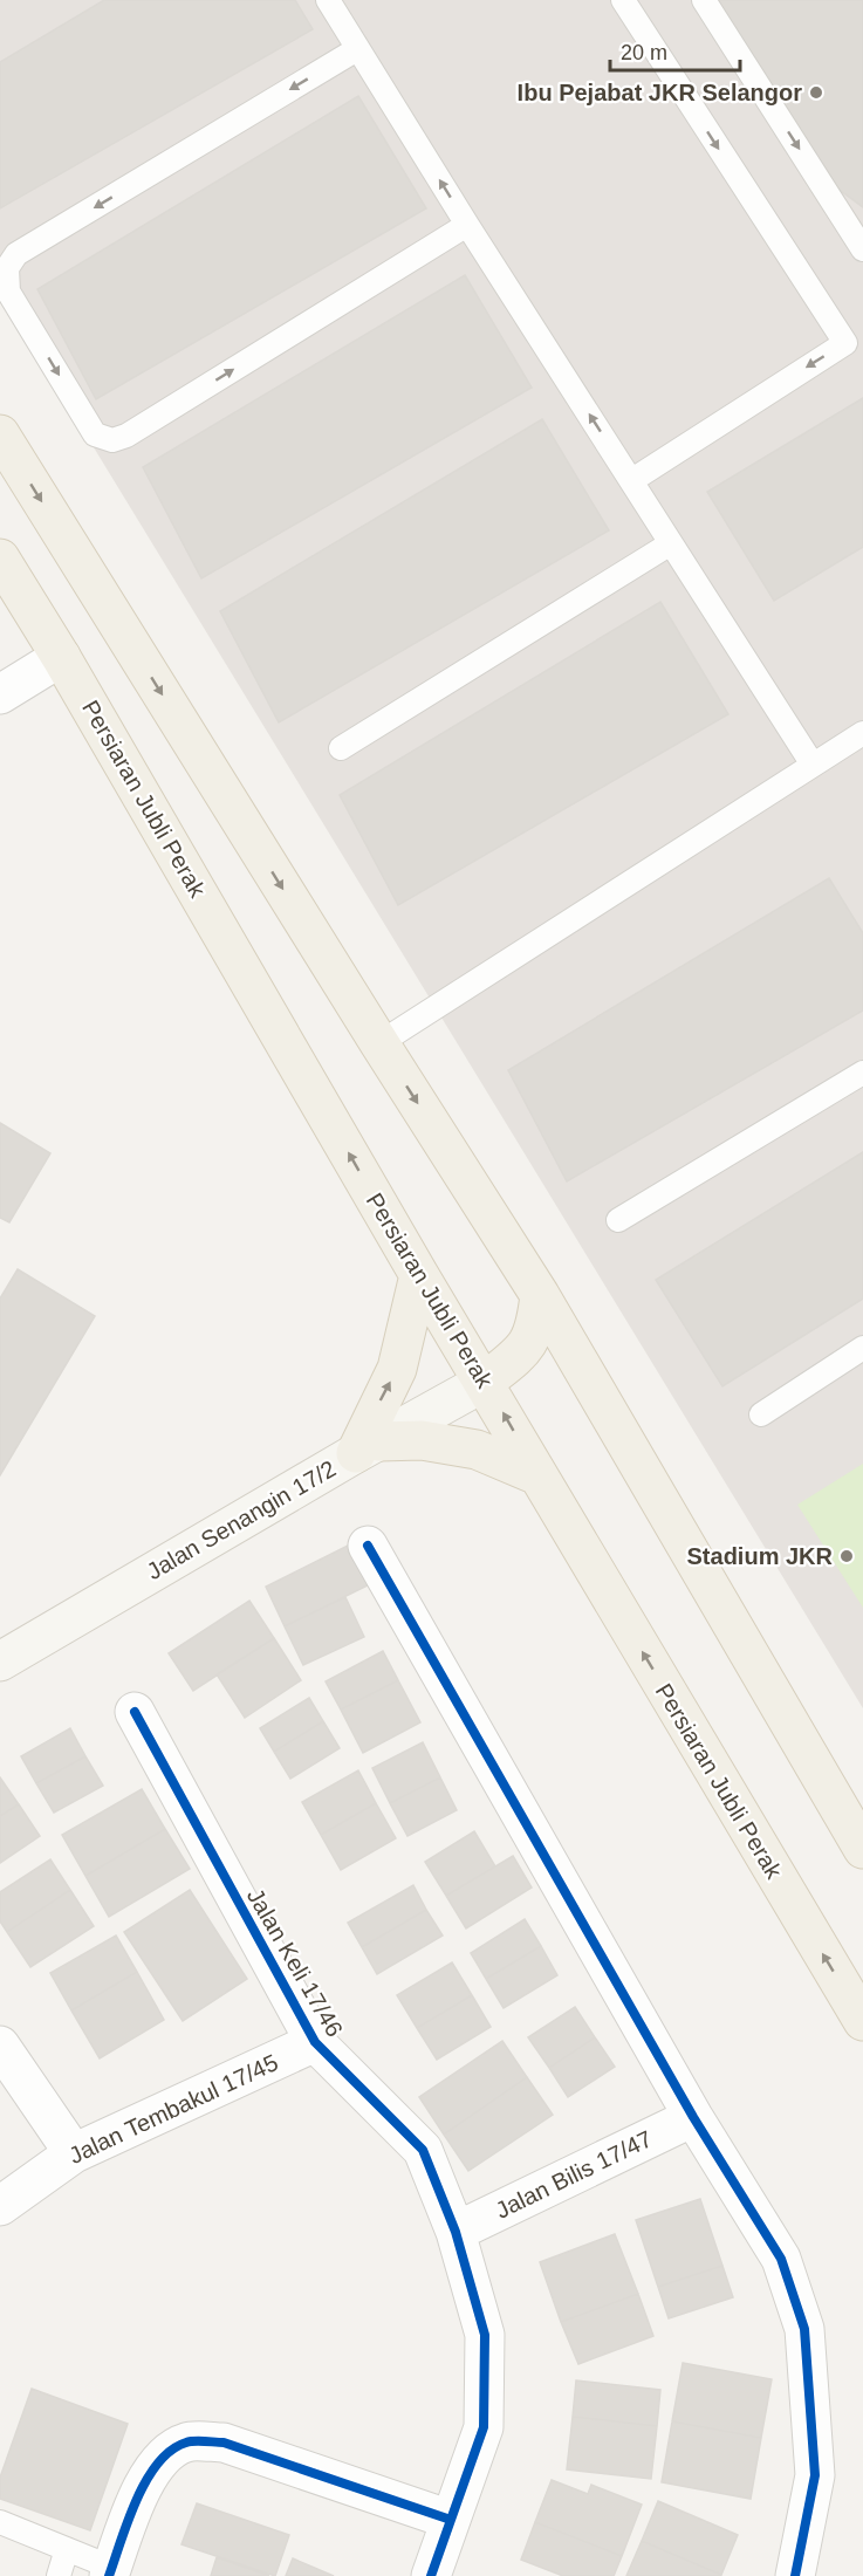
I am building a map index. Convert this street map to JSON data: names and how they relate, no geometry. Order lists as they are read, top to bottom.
{
  "streets": {
    "main road": ["Persiaran Jubli Perak"],
    "street": [
      "Jalan Senangin 17/2",
      "Jalan Keli 17/46",
      "Jalan Tembakul 17/45",
      "Jalan Bilis 17/47"
    ]
  },
  "crossings": [
    ["Persiaran Jubli Perak", "Jalan Senangin 17/2"],
    ["Jalan Keli 17/46", "Jalan Tembakul 17/45"],
    ["Jalan Keli 17/46", "Jalan Bilis 17/47"]
  ],
  "places": ["Ibu Pejabat JKR Selangor", "Stadium JKR"],
  "scale_bar": "20 m"
}
